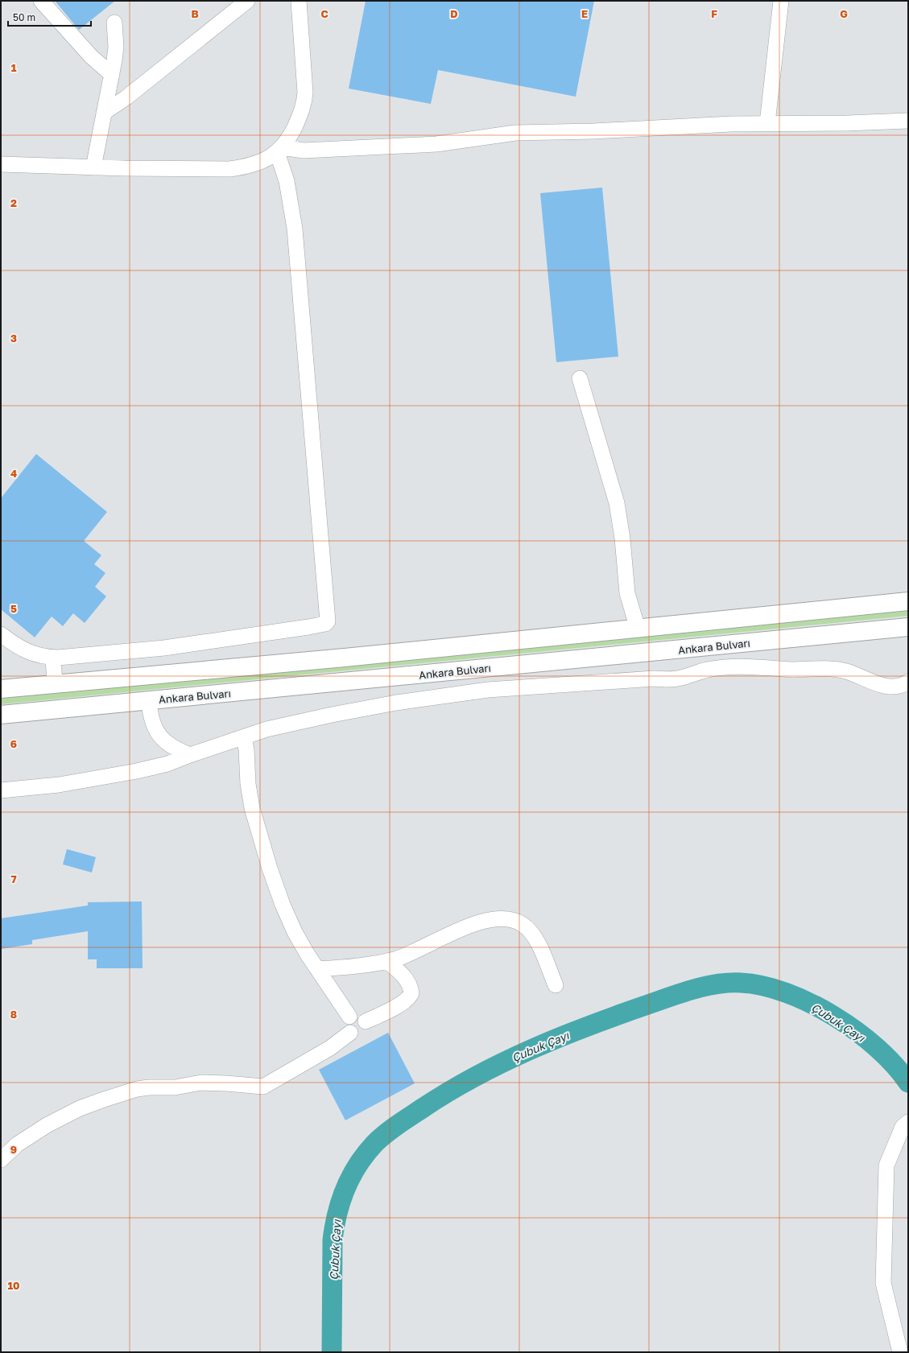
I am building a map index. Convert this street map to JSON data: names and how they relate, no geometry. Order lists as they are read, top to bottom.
{
  "streets": {
    "main road": ["Ankara Bulvarı"]
  },
  "water": ["Çubuk Çayı"],
  "scale_bar": "50 m",
  "grid": {
    "columns": [
      "B",
      "C",
      "D",
      "E",
      "F",
      "G"
    ],
    "rows": [
      "1",
      "2",
      "3",
      "4",
      "5",
      "6",
      "7",
      "8",
      "9",
      "10"
    ]
  }
}
